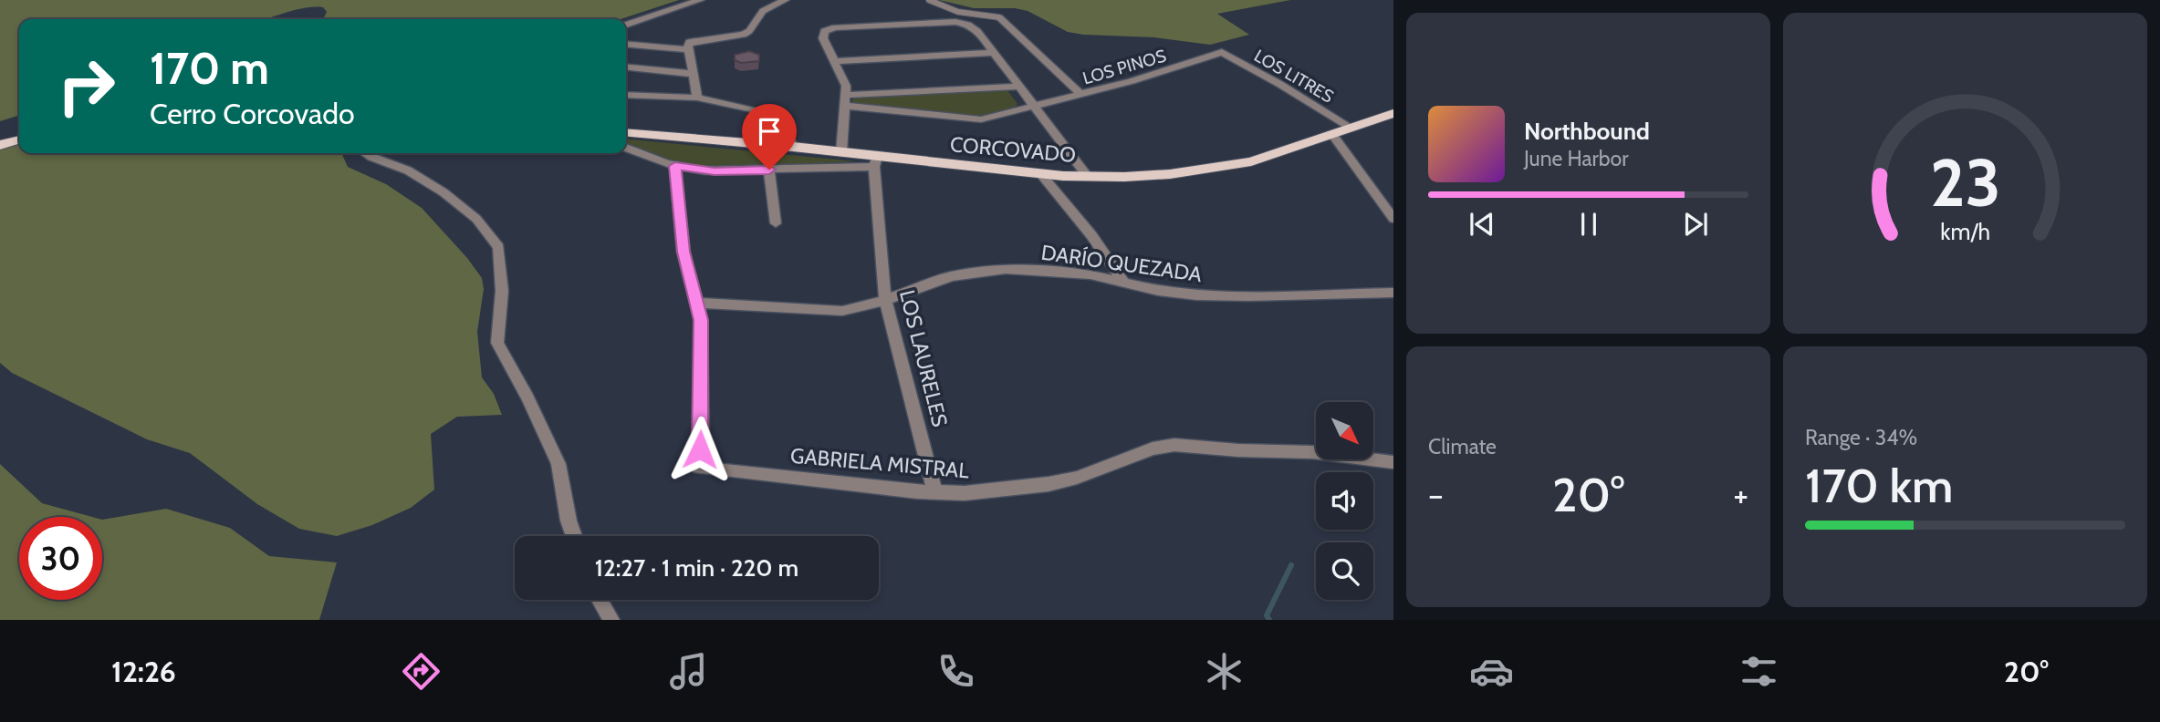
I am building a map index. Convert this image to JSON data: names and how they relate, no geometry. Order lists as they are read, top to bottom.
{
  "streets": {
    "main road": ["CORCOVADO"],
    "street": [
      "LOS PINOS",
      "LOS LITRES",
      "DARÍO QUEZADA",
      "LOS LAURELES",
      "GABRIELA MISTRAL"
    ]
  },
  "crossings": [
    ["LOS PINOS", "LOS LITRES"],
    ["LOS LITRES", "CORCOVADO"],
    ["CORCOVADO", "LOS LAURELES"],
    ["DARÍO QUEZADA", "LOS LAURELES"],
    ["DARÍO QUEZADA", "GABRIELA MISTRAL"],
    ["LOS LAURELES", "GABRIELA MISTRAL"]
  ],
  "north": "bottom right",
  "page": {
    "turn": ["170 m", "Cerro Corcovado"],
    "song": ["Northbound", "June Harbor"],
    "tile": [
      "Climate",
      ["Range · 34%", "170 km"]
    ],
    "heat": ["−", "20°", "+"],
    "limit": "30",
    "trip": "12:27 · 1 min · 220 m",
    "tabs": ["12:26", "20°"],
    "gauge": ["23", "km/h"]
  }
}
